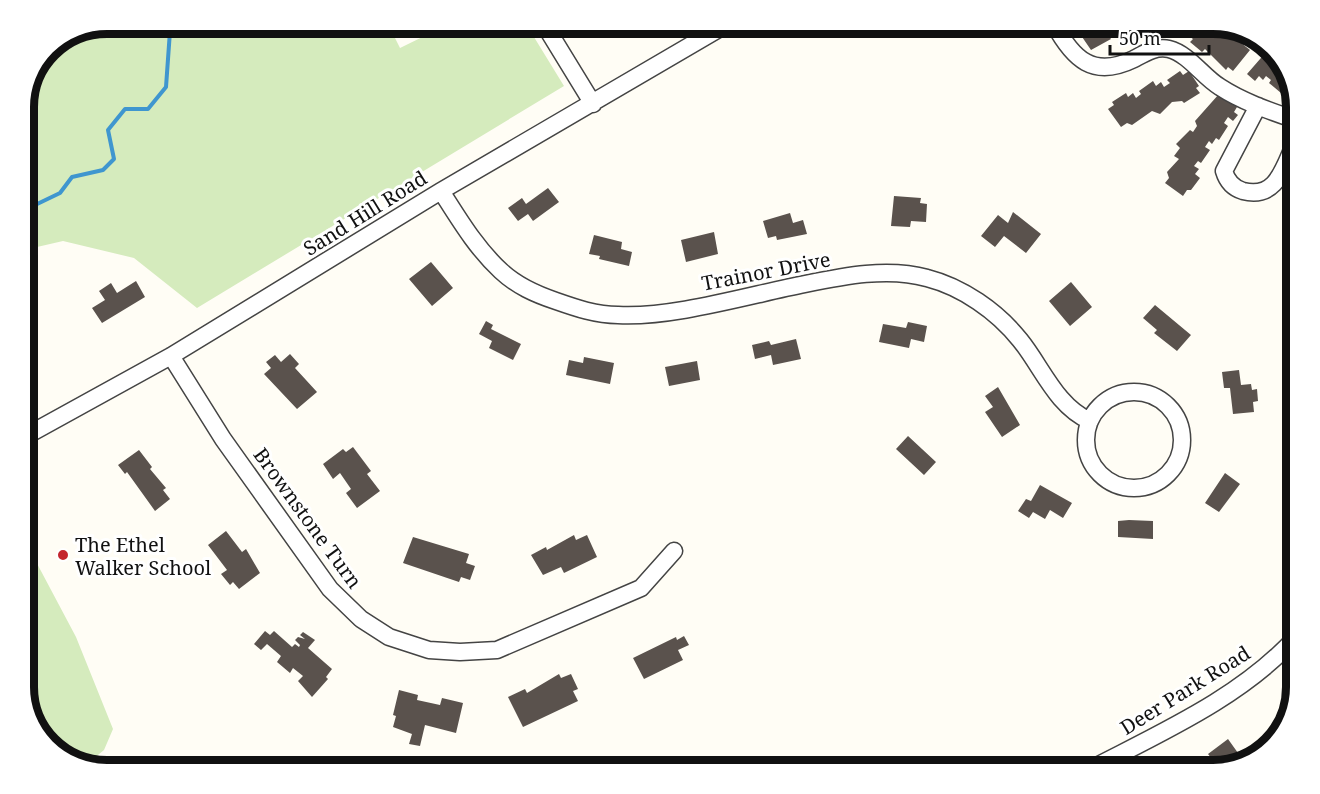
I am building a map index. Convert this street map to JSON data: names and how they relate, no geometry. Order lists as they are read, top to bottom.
{
  "streets": {
    "street": [
      "Sand Hill Road",
      "Trainor Drive",
      "Brownstone Turn",
      "Deer Park Road"
    ]
  },
  "crossings": [
    ["Sand Hill Road", "Trainor Drive"],
    ["Sand Hill Road", "Brownstone Turn"]
  ],
  "places": ["The Ethel Walker School"],
  "scale_bar": "50 m"
}
